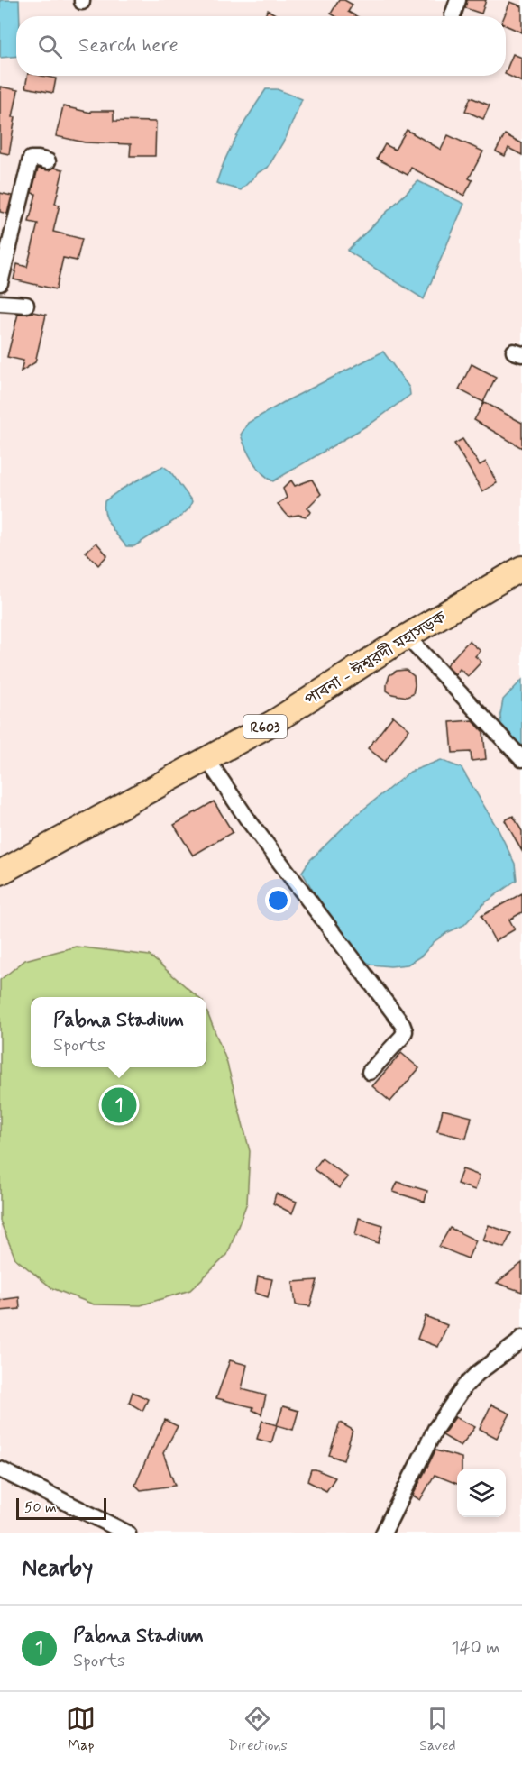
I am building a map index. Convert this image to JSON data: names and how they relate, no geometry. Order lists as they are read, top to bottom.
{
  "streets": {
    "main road": ["পাবনা - ঈশ্বরদী মহাসড়ক", "R603"]
  },
  "scale_bar": "50 m",
  "page": {
    "search": "Search here",
    "popup": ["Pabna Stadium", "Sports"],
    "pins": "1",
    "scale": "50 m",
    "heading": "Nearby",
    "list": [
      {
        "mark": "1",
        "name": "Pabna Stadium",
        "note": "Sports",
        "value": "140 m"
      }
    ],
    "nav": ["Map", "Directions", "Saved"]
  }
}
